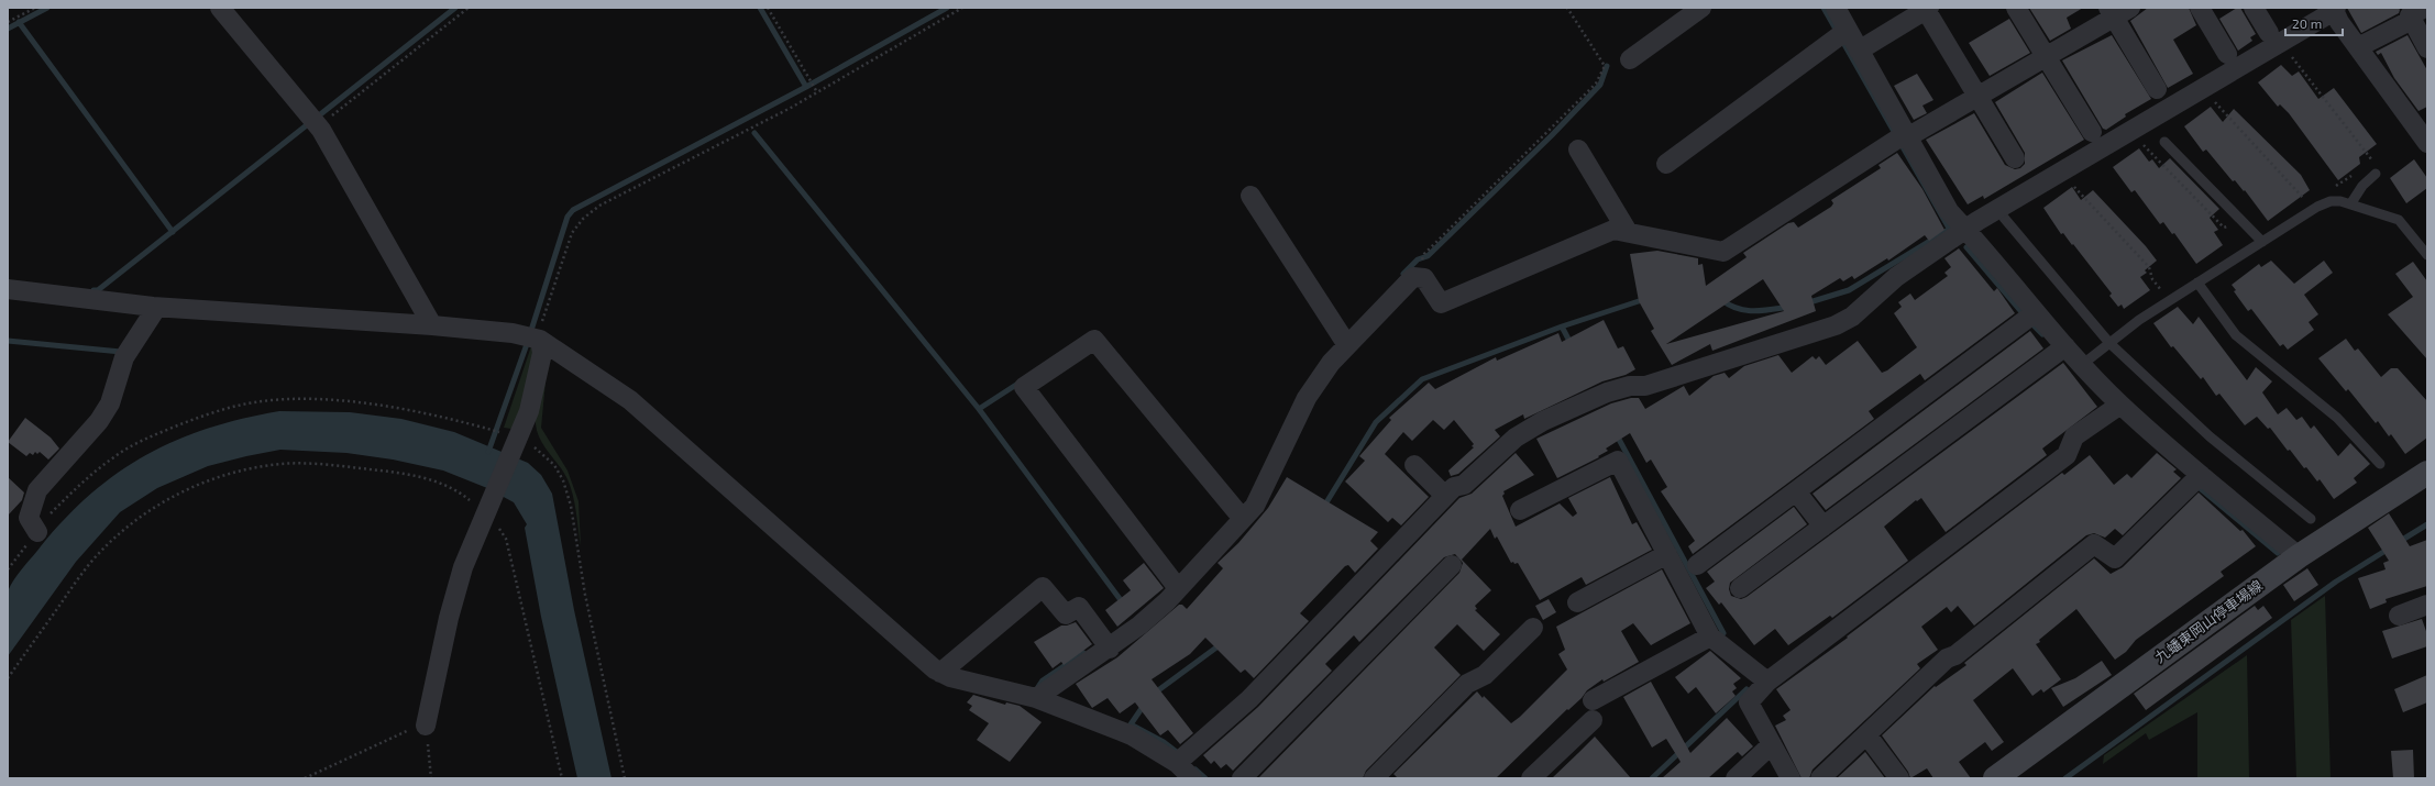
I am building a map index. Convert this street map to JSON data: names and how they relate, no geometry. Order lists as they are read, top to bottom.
{
  "streets": {
    "main road": ["九蟠東岡山停車場線"]
  },
  "scale_bar": "20 m"
}
